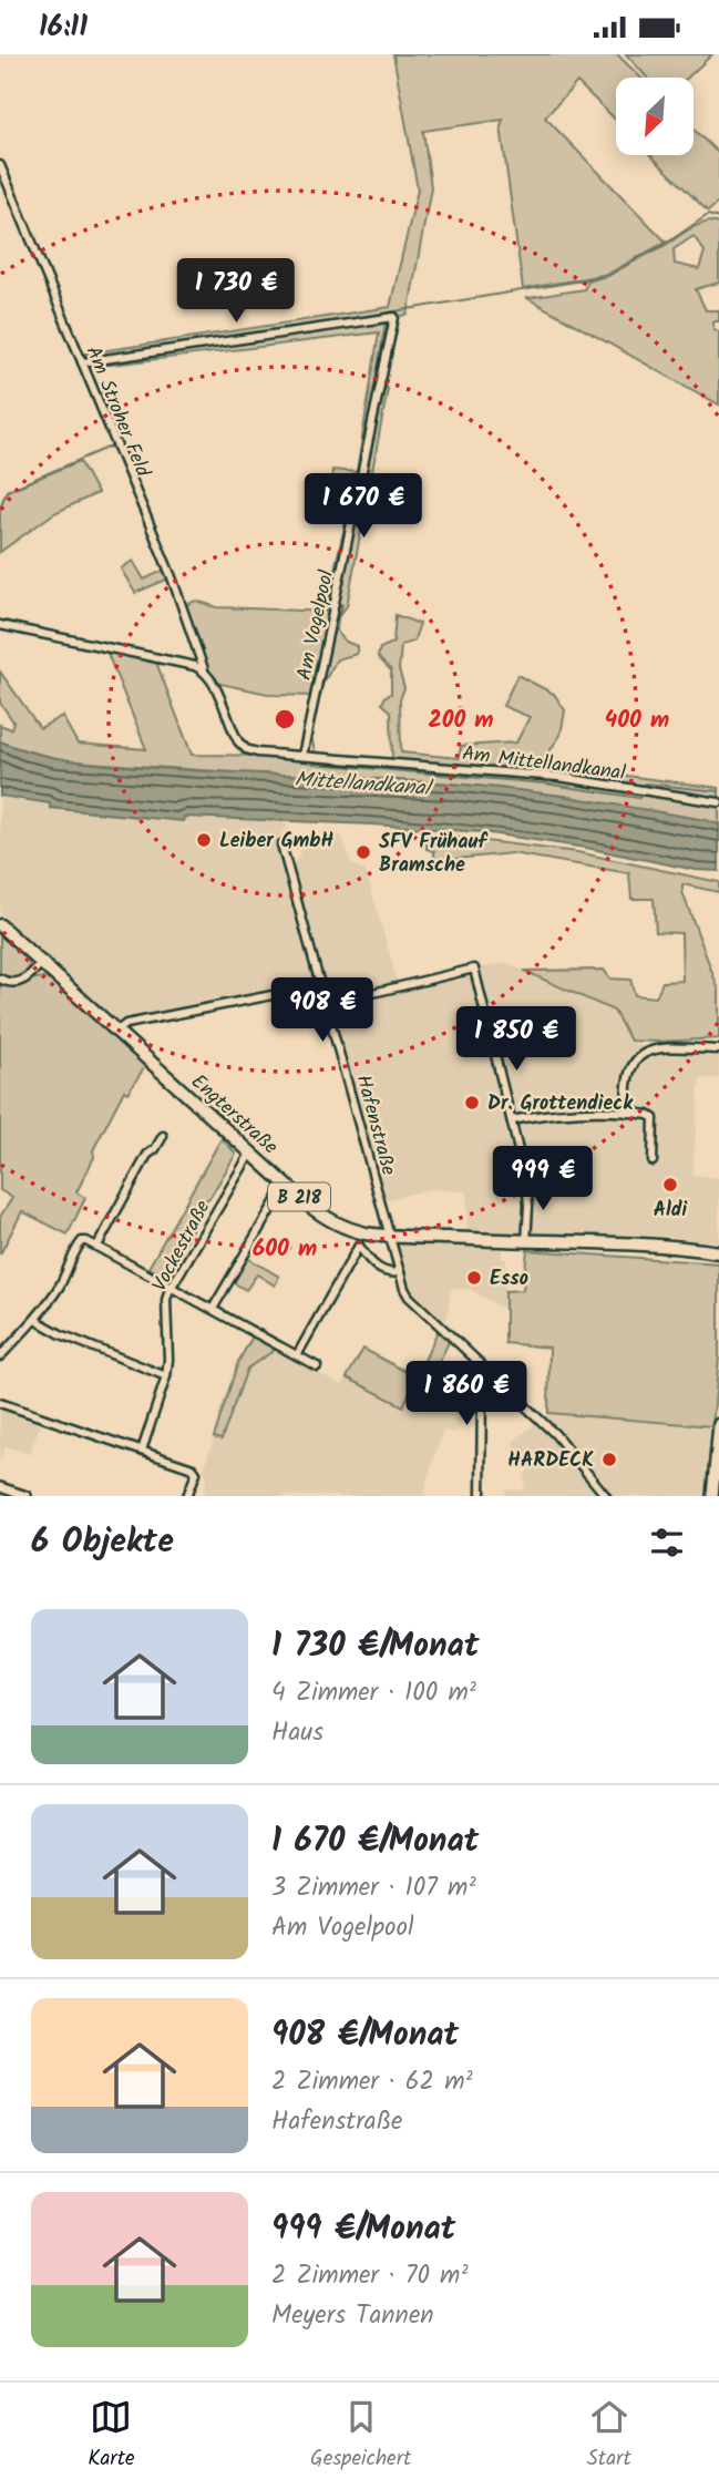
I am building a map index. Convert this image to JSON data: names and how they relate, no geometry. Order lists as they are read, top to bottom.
{
  "streets": {
    "main road": ["Engterstraße", "B 218"],
    "street": [
      "Am Stroher Feld",
      "Am Vogelpool",
      "Am Mittellandkanal",
      "Hafenstraße",
      "Vockestraße"
    ]
  },
  "crossings": [
    ["Am Stroher Feld", "Am Vogelpool"],
    ["Am Stroher Feld", "Am Mittellandkanal"],
    ["Am Vogelpool", "Am Mittellandkanal"],
    ["Engterstraße", "Hafenstraße"],
    ["Engterstraße", "Vockestraße"]
  ],
  "water": ["Mittellandkanal"],
  "places": [
    "Leiber GmbH",
    "SFV Frühauf Bramsche",
    "Dr. Grottendieck",
    "Aldi",
    "Esso",
    "HARDECK"
  ],
  "north": "bottom left",
  "page": {
    "status": "16:11",
    "price": [
      "1 730 €",
      "1 670 €",
      "908 €",
      "1 850 €",
      "999 €",
      "1 860 €"
    ],
    "heading": "6 Objekte",
    "list": [
      {
        "name": "1 730 €/Monat",
        "note": "4 Zimmer · 100 m² · Haus"
      },
      {
        "name": "1 670 €/Monat",
        "note": "3 Zimmer · 107 m² · Am Vogelpool"
      },
      {
        "name": "908 €/Monat",
        "note": "2 Zimmer · 62 m² · Hafenstraße"
      },
      {
        "name": "999 €/Monat",
        "note": "2 Zimmer · 70 m² · Meyers Tannen"
      }
    ],
    "tabs": ["Karte", "Gespeichert", "Start"]
  },
  "rings": ["200 m", "400 m", "600 m"]
}
